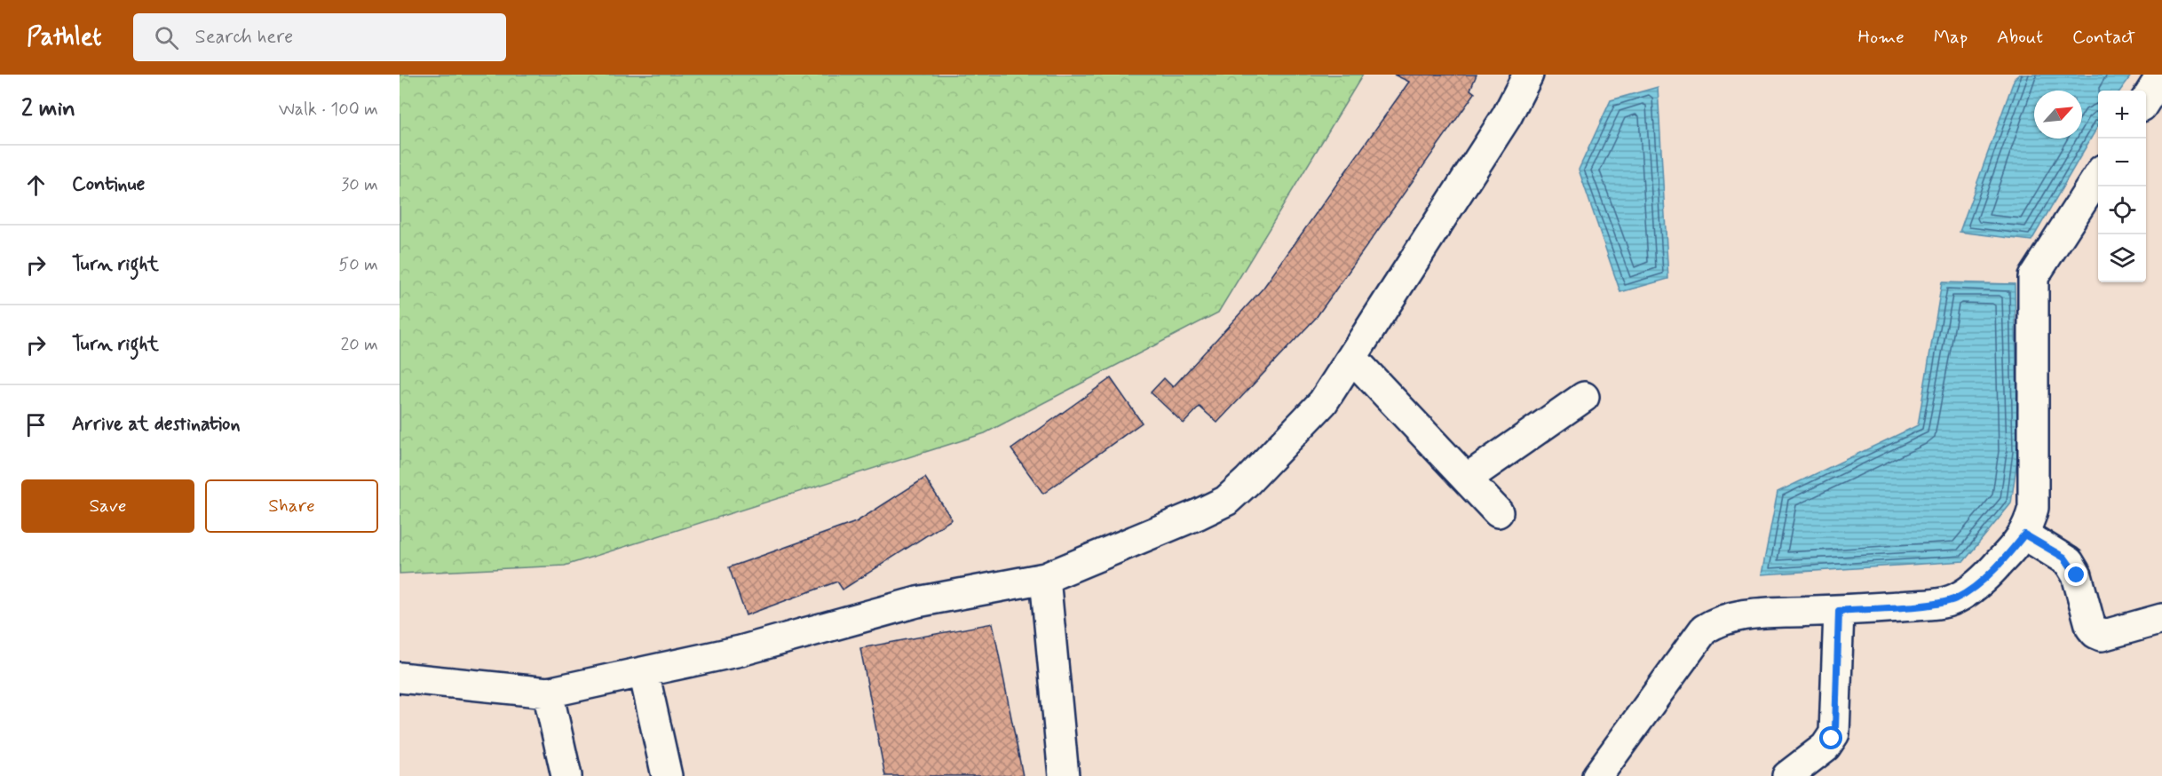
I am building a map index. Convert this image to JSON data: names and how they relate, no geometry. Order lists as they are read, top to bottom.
{
  "north": "top right",
  "page": {
    "header": "Pathlet",
    "search": "Search here",
    "nav": [
      "Home",
      "Map",
      "About",
      "Contact"
    ],
    "heading": ["2 min", "Walk · 100 m"],
    "map_buttons": ["+", "−"],
    "list": [
      ["Continue", "30 m"],
      ["Turn right", "50 m"],
      ["Turn right", "20 m"],
      "Arrive at destination"
    ],
    "buttons": ["Save", "Share"]
  }
}
